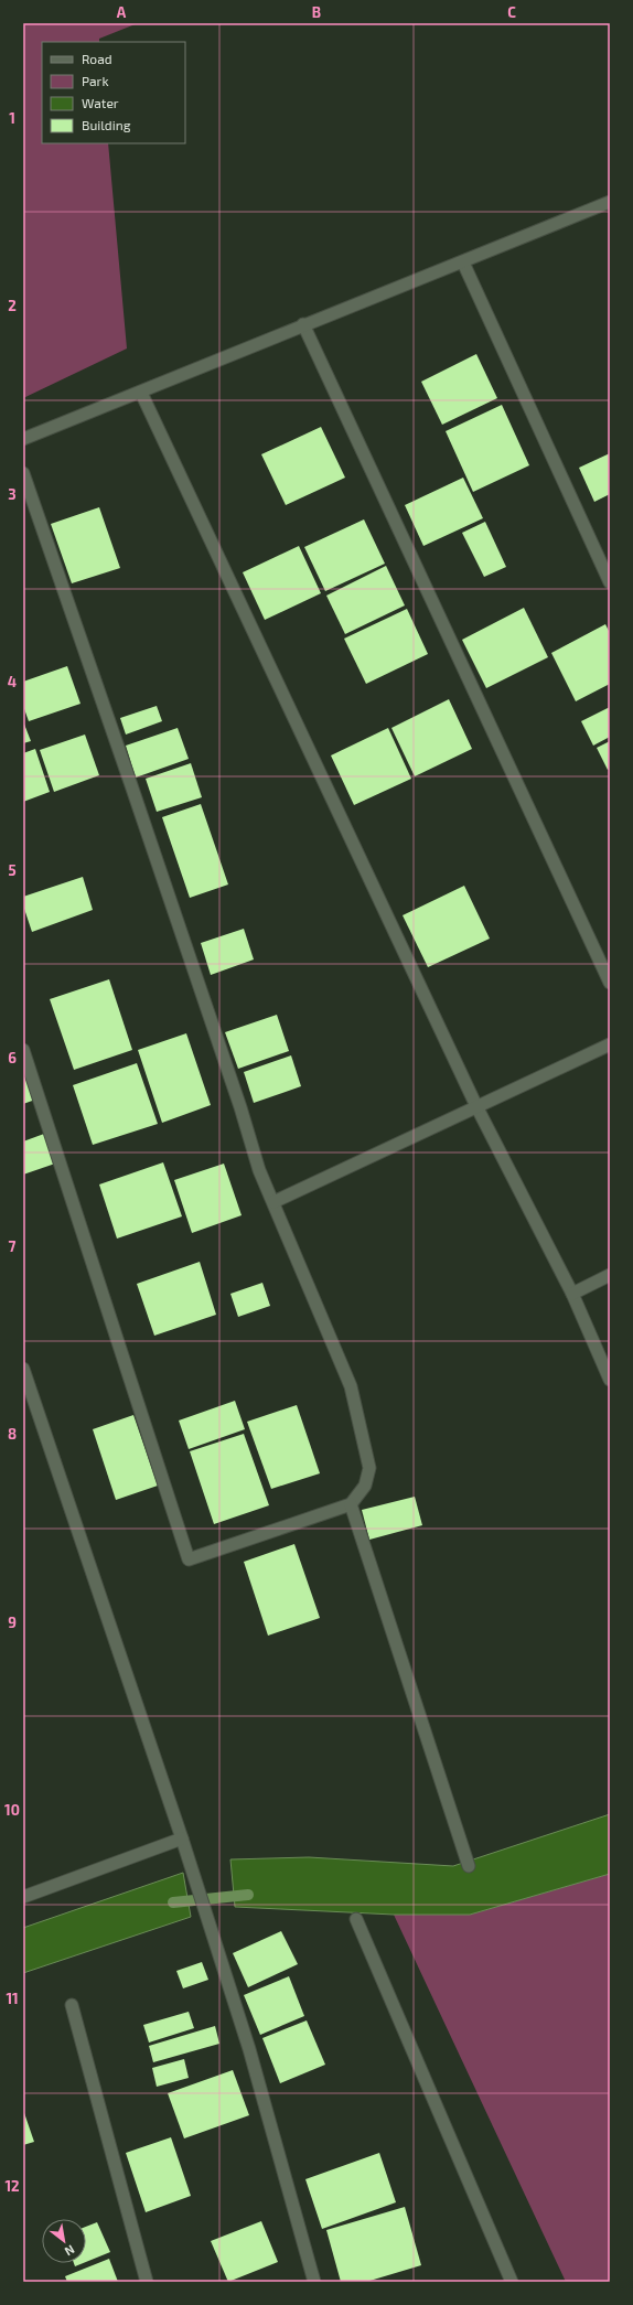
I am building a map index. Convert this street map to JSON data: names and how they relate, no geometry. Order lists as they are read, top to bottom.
{
  "legend": [
    "Road",
    "Park",
    "Water",
    "Building"
  ],
  "north": "bottom right",
  "grid": {
    "columns": ["A", "B", "C"],
    "rows": [
      "1",
      "2",
      "3",
      "4",
      "5",
      "6",
      "7",
      "8",
      "9",
      "10",
      "11",
      "12"
    ]
  }
}
